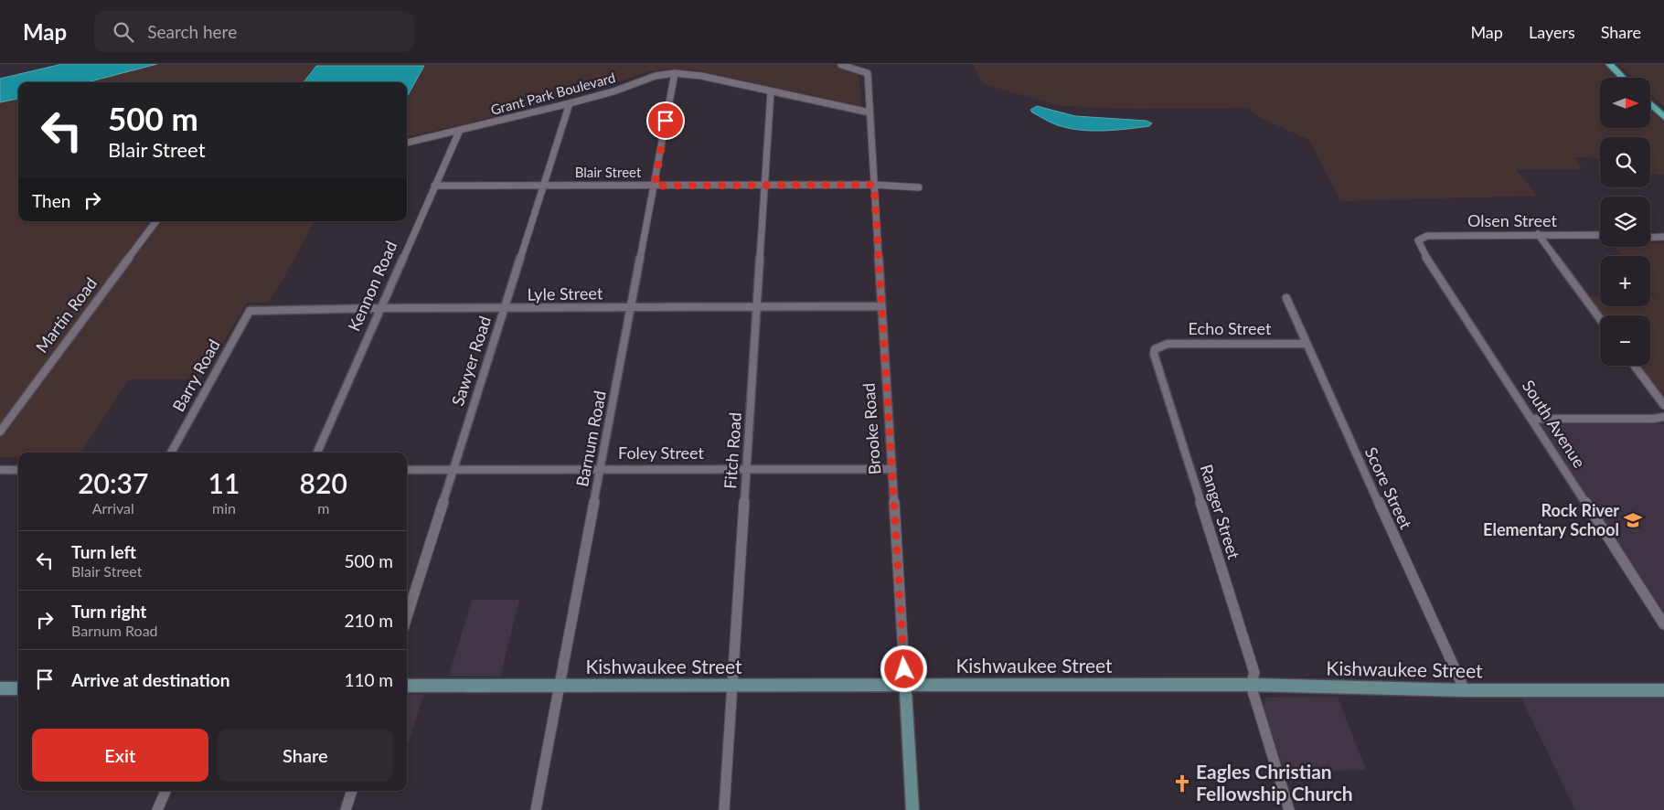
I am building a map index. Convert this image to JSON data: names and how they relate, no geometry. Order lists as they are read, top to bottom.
{
  "streets": {
    "street": [
      "Grant Park Boulevard",
      "Blair Street",
      "Olsen Street",
      "Kennon Road",
      "Lyle Street",
      "Martin Road",
      "Echo Street",
      "Sawyer Road",
      "Barry Road",
      "South Avenue",
      "Brooke Road",
      "Barnum Road",
      "Fitch Road",
      "Foley Street",
      "Score Street",
      "Ranger Street",
      "Kishwaukee Street"
    ]
  },
  "crossings": [
    ["Grant Park Boulevard", "Kennon Road"],
    ["Grant Park Boulevard", "Sawyer Road"],
    ["Grant Park Boulevard", "Brooke Road"],
    ["Grant Park Boulevard", "Barnum Road"],
    ["Grant Park Boulevard", "Fitch Road"],
    ["Blair Street", "Kennon Road"],
    ["Blair Street", "Sawyer Road"],
    ["Blair Street", "Brooke Road"],
    ["Blair Street", "Barnum Road"],
    ["Blair Street", "Fitch Road"],
    ["Olsen Street", "South Avenue"],
    ["Kennon Road", "Lyle Street"],
    ["Lyle Street", "Sawyer Road"],
    ["Lyle Street", "Barry Road"],
    ["Lyle Street", "Brooke Road"],
    ["Lyle Street", "Barnum Road"],
    ["Lyle Street", "Fitch Road"],
    ["Echo Street", "Score Street"],
    ["Echo Street", "Ranger Street"],
    ["Sawyer Road", "Foley Street"],
    ["Brooke Road", "Foley Street"],
    ["Brooke Road", "Kishwaukee Street"],
    ["Barnum Road", "Foley Street"],
    ["Barnum Road", "Kishwaukee Street"],
    ["Fitch Road", "Foley Street"],
    ["Fitch Road", "Kishwaukee Street"],
    ["Score Street", "Kishwaukee Street"],
    ["Ranger Street", "Kishwaukee Street"]
  ],
  "places": {
    "school or university": ["Rock River Elementary School"],
    "church": ["Eagles Christian Fellowship Church"]
  },
  "north": "right",
  "page": {
    "header": "Map",
    "search": "Search here",
    "nav": ["Map", "Layers", "Share"],
    "map_buttons": ["+", "−"],
    "turn": ["500 m", "Blair Street"],
    "then": "Then",
    "eta": [
      "20:37",
      "Arrival",
      "11",
      "min",
      "820",
      "m"
    ],
    "list": [
      {
        "name": "Turn left",
        "note": "Blair Street",
        "value": "500 m"
      },
      {
        "name": "Turn right",
        "note": "Barnum Road",
        "value": "210 m"
      },
      {
        "name": "Arrive at destination",
        "value": "110 m"
      }
    ],
    "buttons": ["Exit", "Share"]
  }
}
